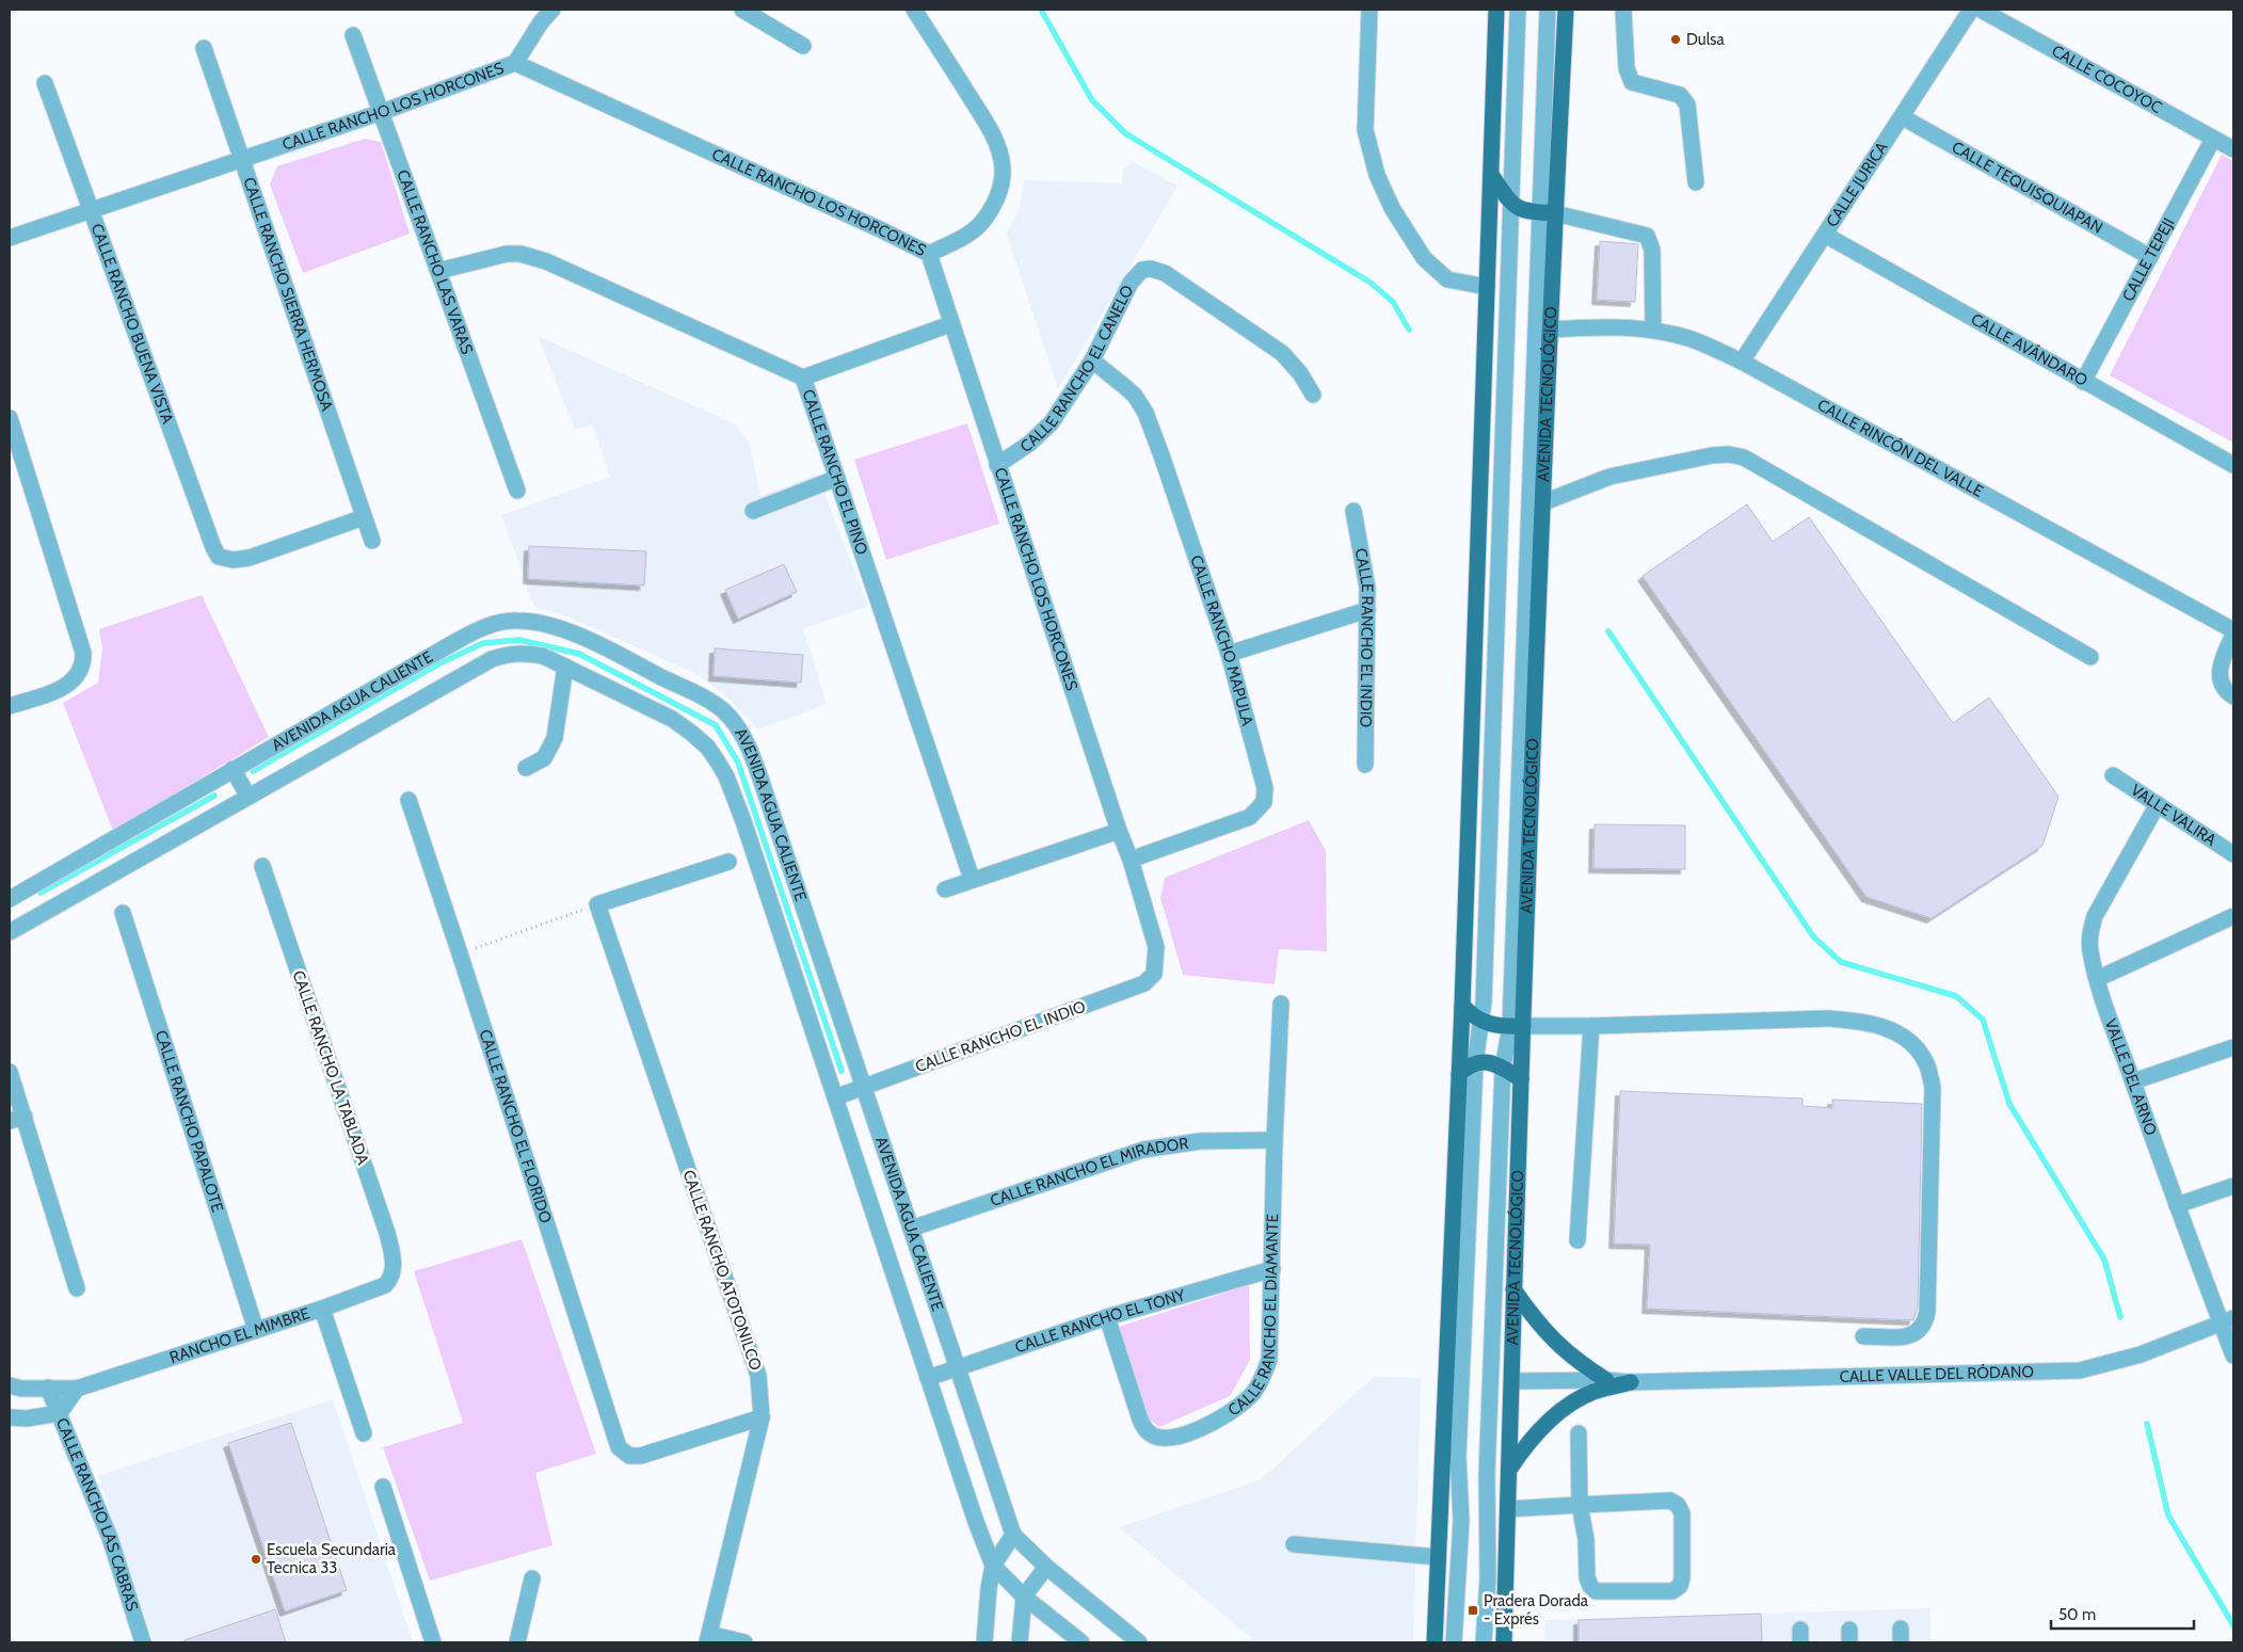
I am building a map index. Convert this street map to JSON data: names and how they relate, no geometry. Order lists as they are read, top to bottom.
{
  "streets": {
    "main road": ["AVENIDA TECNOLÓGICO"],
    "street": [
      "CALLE COCOYOC",
      "CALLE RANCHO LOS HORCONES",
      "CALLE JURICA",
      "CALLE TEQUISQUIAPAN",
      "CALLE TEPEJI",
      "CALLE RANCHO LAS VARAS",
      "CALLE RANCHO SIERRA HERMOSA",
      "CALLE RANCHO BUENA VISTA",
      "CALLE AVÁNDARO",
      "CALLE RANCHO EL CANELO",
      "CALLE RINCÓN DEL VALLE",
      "CALLE RANCHO EL PINO",
      "CALLE RANCHO EL INDIO",
      "CALLE RANCHO MAPULA",
      "AVENIDA AGUA CALIENTE",
      "VALLE VALIRA",
      "CALLE RANCHO LA TABLADA",
      "VALLE DEL ARNO",
      "CALLE RANCHO PAPALOTE",
      "CALLE RANCHO EL FLORIDO",
      "CALLE RANCHO EL MIRADOR",
      "CALLE RANCHO ATOTONILCO",
      "CALLE RANCHO EL DIAMANTE",
      "CALLE RANCHO EL TONY",
      "RANCHO EL MIMBRE",
      "CALLE VALLE DEL RÓDANO",
      "CALLE RANCHO LAS CABRAS"
    ]
  },
  "crossings": [
    ["CALLE COCOYOC", "CALLE TEPEJI"],
    ["CALLE RANCHO LOS HORCONES", "CALLE RANCHO LAS VARAS"],
    ["CALLE RANCHO LOS HORCONES", "CALLE RANCHO SIERRA HERMOSA"],
    ["CALLE RANCHO LOS HORCONES", "CALLE RANCHO BUENA VISTA"],
    ["CALLE RANCHO LOS HORCONES", "CALLE RANCHO EL CANELO"],
    ["CALLE RANCHO LOS HORCONES", "CALLE RANCHO EL INDIO"],
    ["CALLE RANCHO LOS HORCONES", "CALLE RANCHO MAPULA"],
    ["CALLE JURICA", "CALLE TEQUISQUIAPAN"],
    ["CALLE JURICA", "CALLE AVÁNDARO"],
    ["CALLE JURICA", "CALLE RINCÓN DEL VALLE"],
    ["CALLE TEQUISQUIAPAN", "CALLE TEPEJI"],
    ["CALLE TEPEJI", "CALLE AVÁNDARO"],
    ["CALLE RANCHO LAS VARAS", "CALLE RANCHO EL PINO"],
    ["CALLE RANCHO SIERRA HERMOSA", "CALLE RANCHO BUENA VISTA"],
    ["CALLE RANCHO EL CANELO", "CALLE RANCHO MAPULA"],
    ["AVENIDA TECNOLÓGICO", "CALLE RINCÓN DEL VALLE"],
    ["AVENIDA TECNOLÓGICO", "CALLE VALLE DEL RÓDANO"],
    ["CALLE RANCHO EL INDIO", "AVENIDA AGUA CALIENTE"],
    ["AVENIDA AGUA CALIENTE", "CALLE RANCHO EL MIRADOR"],
    ["AVENIDA AGUA CALIENTE", "CALLE RANCHO EL TONY"],
    ["VALLE VALIRA", "VALLE DEL ARNO"],
    ["CALLE RANCHO LA TABLADA", "RANCHO EL MIMBRE"],
    ["VALLE DEL ARNO", "CALLE VALLE DEL RÓDANO"],
    ["CALLE RANCHO PAPALOTE", "RANCHO EL MIMBRE"],
    ["CALLE RANCHO EL FLORIDO", "CALLE RANCHO ATOTONILCO"],
    ["CALLE RANCHO EL MIRADOR", "CALLE RANCHO EL DIAMANTE"],
    ["CALLE RANCHO EL DIAMANTE", "CALLE RANCHO EL TONY"],
    ["RANCHO EL MIMBRE", "CALLE RANCHO LAS CABRAS"]
  ],
  "places": {
    "other": ["Dulsa", "Escuela Secundaria Tecnica 33"],
    "transit": ["Pradera Dorada - Exprés"]
  },
  "scale_bar": "50 m"
}
